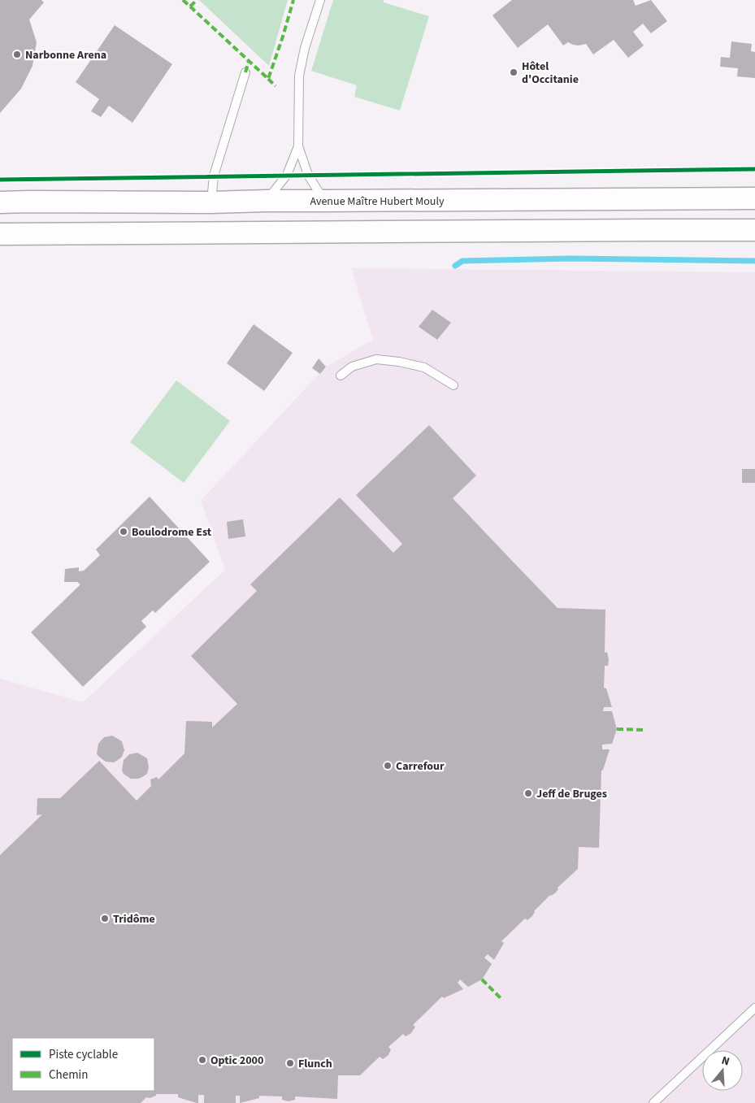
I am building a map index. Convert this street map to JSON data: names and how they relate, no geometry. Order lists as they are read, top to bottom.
{
  "streets": {
    "main road": ["Avenue Maître Hubert Mouly"]
  },
  "places": [
    "Narbonne Arena",
    "Hôtel d'Occitanie",
    "Boulodrome Est",
    "Carrefour",
    "Jeff de Bruges",
    "Tridôme",
    "Optic 2000",
    "Flunch"
  ],
  "legend": ["Piste cyclable", "Chemin"],
  "north": "top"
}
